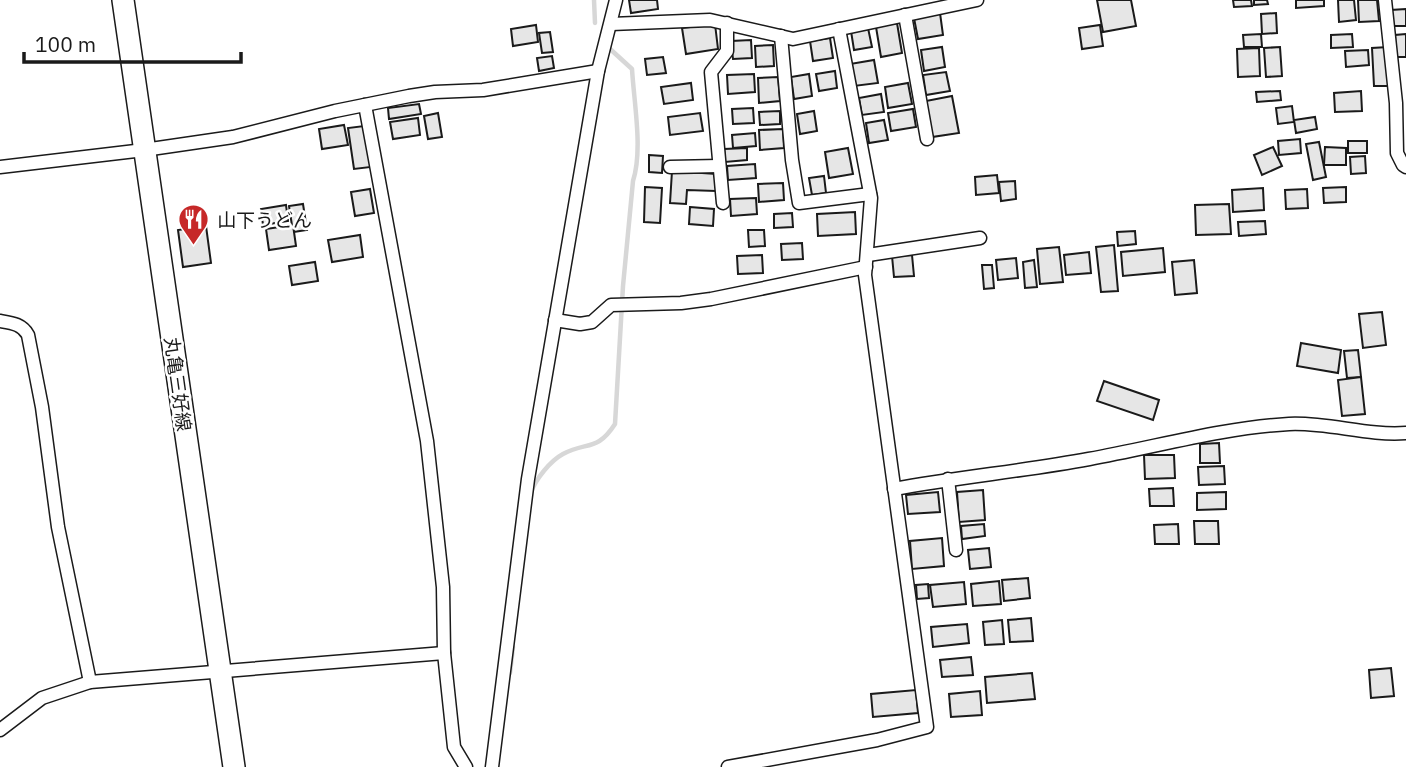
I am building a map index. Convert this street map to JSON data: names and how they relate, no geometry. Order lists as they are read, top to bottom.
{
  "streets": {
    "main road": ["丸亀三好線"]
  },
  "places": {
    "restaurant": ["山下うどん"]
  },
  "scale_bar": "100 m"
}
